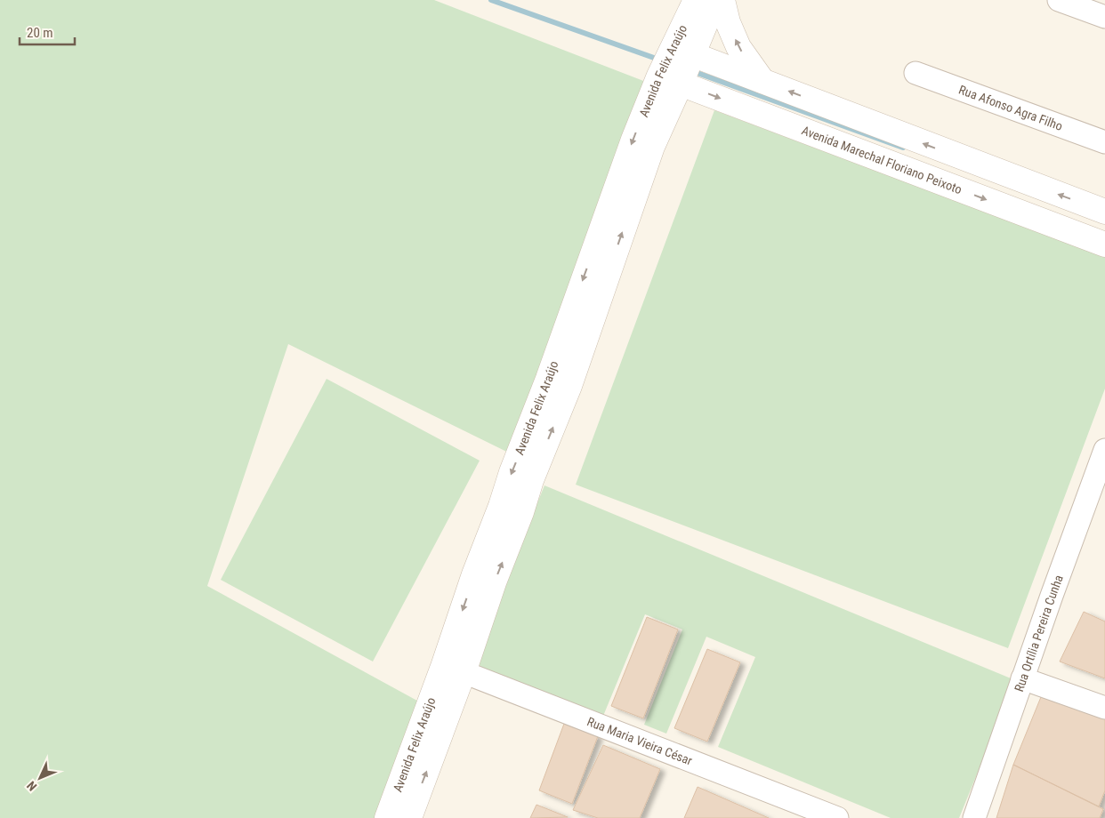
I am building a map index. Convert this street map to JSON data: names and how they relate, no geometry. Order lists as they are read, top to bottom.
{
  "streets": {
    "main road": ["Avenida Felix Araújo", "Avenida Marechal Floriano Peixoto"],
    "street": ["Rua Afonso Agra Filho", "Rua Ortília Pereira Cunha", "Rua Maria Vieira César"]
  },
  "crossings": [
    ["Avenida Felix Araújo", "Avenida Marechal Floriano Peixoto"],
    ["Avenida Felix Araújo", "Rua Maria Vieira César"]
  ],
  "scale_bar": "20 m",
  "north": "bottom left"
}
